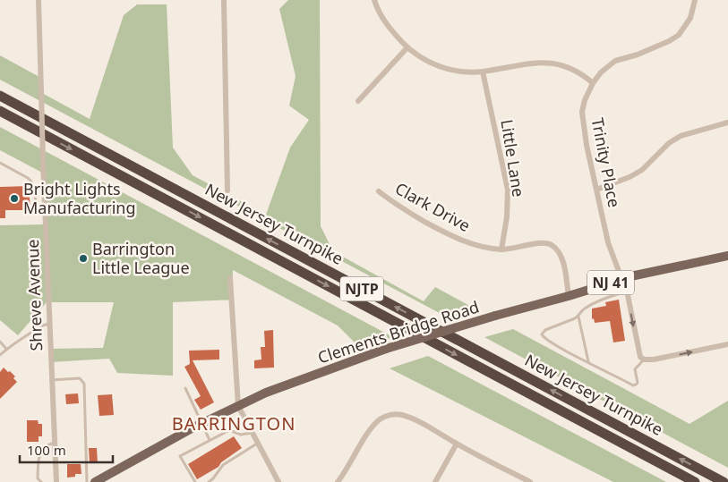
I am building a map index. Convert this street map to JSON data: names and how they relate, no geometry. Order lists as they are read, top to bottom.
{
  "streets": {
    "highway": ["New Jersey Turnpike", "NJTP"],
    "main road": ["NJ 41", "Clements Bridge Road"],
    "street": [
      "Little Lane",
      "Trinity Place",
      "Clark Drive",
      "Shreve Avenue"
    ]
  },
  "crossings": [
    ["Little Lane", "Clark Drive"],
    ["Trinity Place", "Clements Bridge Road"],
    ["Clark Drive", "Clements Bridge Road"]
  ],
  "districts": ["BARRINGTON"],
  "places": ["Bright Lights Manufacturing", "Barrington Little League"],
  "scale_bar": "100 m"
}
